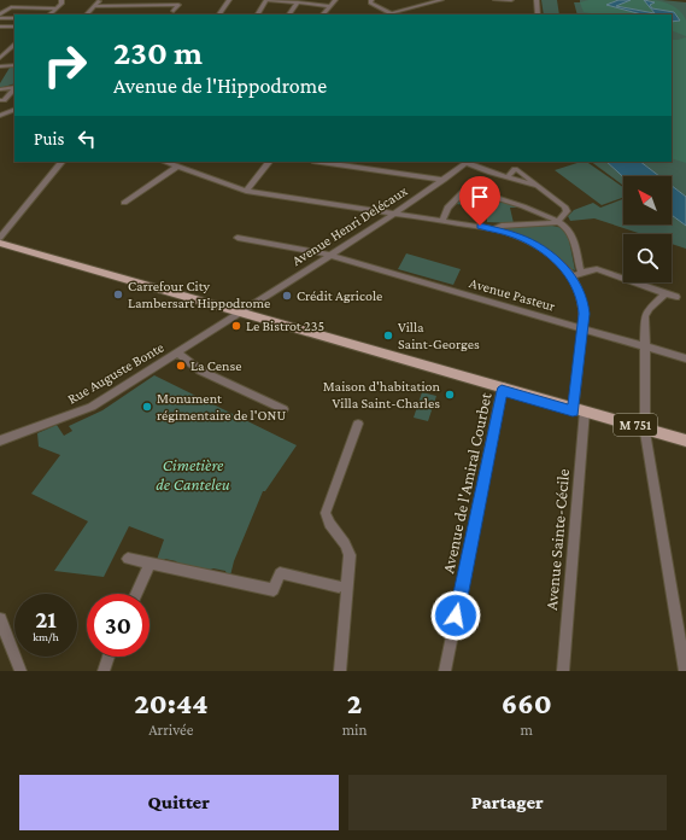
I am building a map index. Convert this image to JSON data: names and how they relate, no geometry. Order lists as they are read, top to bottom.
{
  "streets": {
    "main road": ["M 751"],
    "street": [
      "Avenue Henri Delécaux",
      "Avenue Pasteur",
      "Rue Auguste Bonte",
      "Avenue de l'Amiral Courbet",
      "Avenue Sainte-Cécile"
    ]
  },
  "crossings": [
    ["Avenue Henri Delécaux", "Avenue Pasteur"],
    ["Avenue Henri Delécaux", "Rue Auguste Bonte"],
    ["Avenue Henri Delécaux", "M 751"],
    ["Avenue Pasteur", "Avenue Sainte-Cécile"],
    ["Rue Auguste Bonte", "M 751"],
    ["M 751", "Avenue de l'Amiral Courbet"],
    ["M 751", "Avenue Sainte-Cécile"]
  ],
  "parks": ["Cimetière de Canteleu"],
  "places": [
    "Carrefour City Lambersart Hippodrome",
    "Crédit Agricole",
    "Le Bistrot 235",
    "Villa Saint-Georges",
    "La Cense",
    "Maison d'habitation Villa Saint-Charles",
    "Monument régimentaire de l'ONU"
  ],
  "north": "top left",
  "page": {
    "turn": ["230 m", "Avenue de l'Hippodrome"],
    "then": "Puis",
    "speed": "21 km/h",
    "limit": "30",
    "eta": [
      "20:44",
      "Arrivée",
      "2",
      "min",
      "660",
      "m"
    ],
    "buttons": ["Quitter", "Partager"]
  }
}
